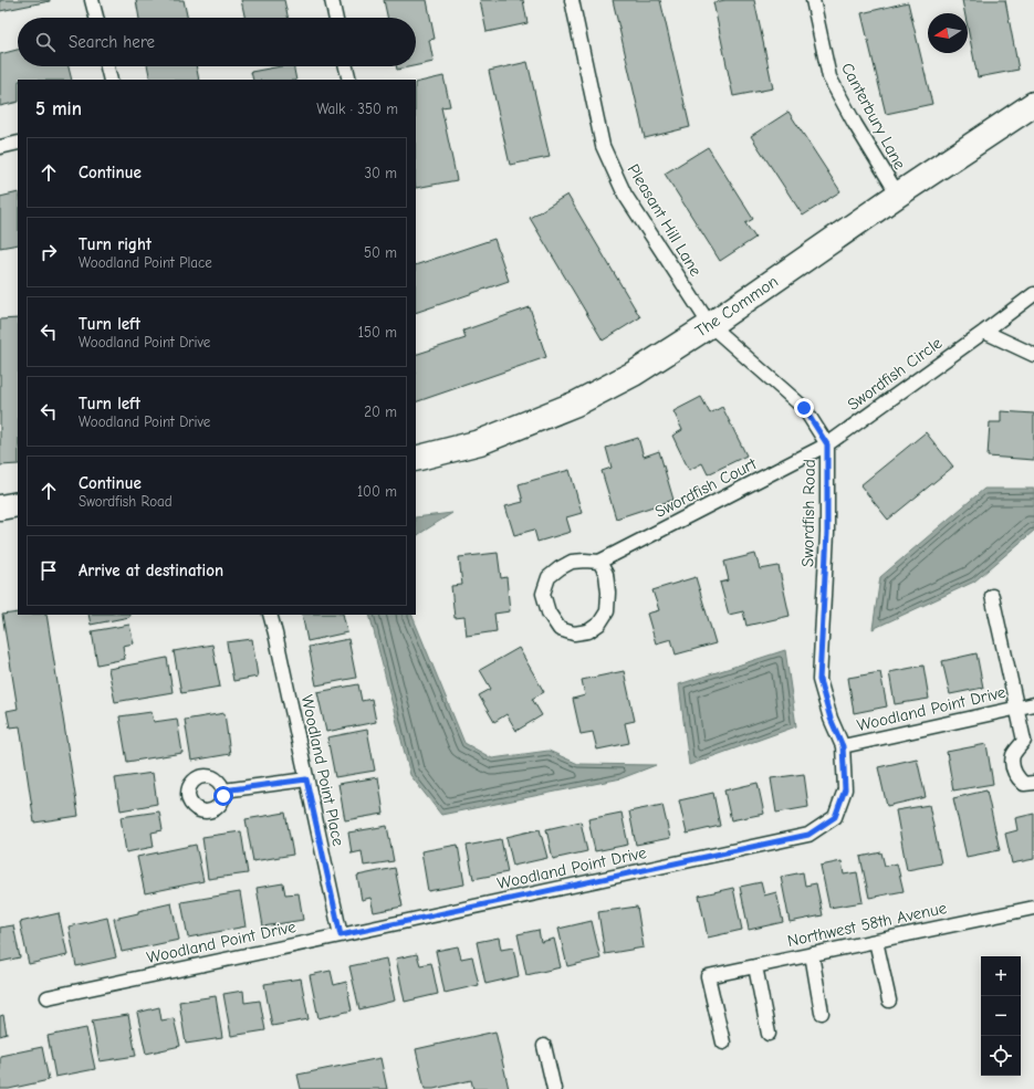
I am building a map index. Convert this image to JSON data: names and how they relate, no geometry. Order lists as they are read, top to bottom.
{
  "streets": {
    "street": ["The Common"],
    "lane": [
      "Canterbury Lane",
      "Pleasant Hill Lane",
      "Swordfish Circle",
      "Swordfish Court",
      "Swordfish Road",
      "Woodland Point Drive",
      "Woodland Point Place",
      "Northwest 58th Avenue"
    ]
  },
  "crossings": [
    ["Canterbury Lane", "The Common"],
    ["Pleasant Hill Lane", "The Common"],
    ["Pleasant Hill Lane", "Swordfish Road"],
    ["The Common", "Swordfish Road"],
    ["Swordfish Circle", "Swordfish Court"],
    ["Swordfish Circle", "Swordfish Road"],
    ["Swordfish Court", "Swordfish Road"],
    ["Swordfish Road", "Woodland Point Drive"],
    ["Woodland Point Drive", "Woodland Point Place"]
  ],
  "north": "left",
  "page": {
    "search": "Search here",
    "heading": ["5 min", "Walk · 350 m"],
    "list": [
      ["Continue", "30 m"],
      ["Turn right", "Woodland Point Place", "50 m"],
      ["Turn left", "Woodland Point Drive", "150 m"],
      ["Turn left", "Woodland Point Drive", "20 m"],
      ["Continue", "Swordfish Road", "100 m"],
      "Arrive at destination"
    ],
    "map_buttons": ["+", "−"]
  }
}
